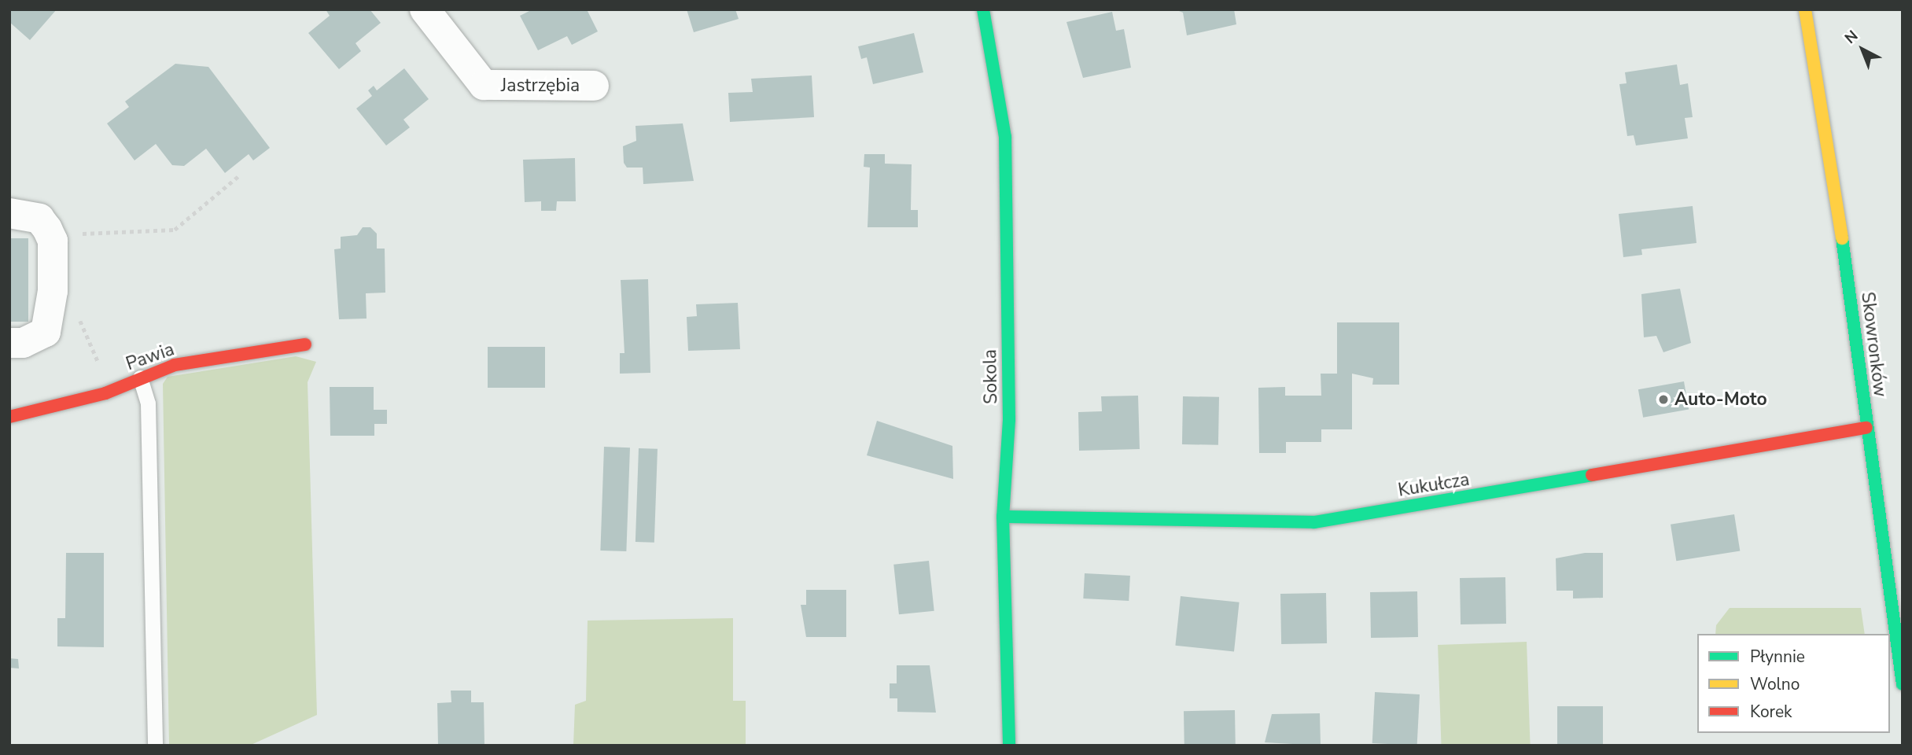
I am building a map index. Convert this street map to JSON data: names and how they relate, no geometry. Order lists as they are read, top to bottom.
{
  "streets": {
    "street": [
      "Jastrzębia",
      "Skowronków",
      "Pawia",
      "Sokola",
      "Kukułcza"
    ]
  },
  "crossings": [
    ["Skowronków", "Kukułcza"],
    ["Sokola", "Kukułcza"]
  ],
  "places": ["Auto-Moto"],
  "legend": ["Płynnie", "Wolno", "Korek"],
  "north": "top left"
}
